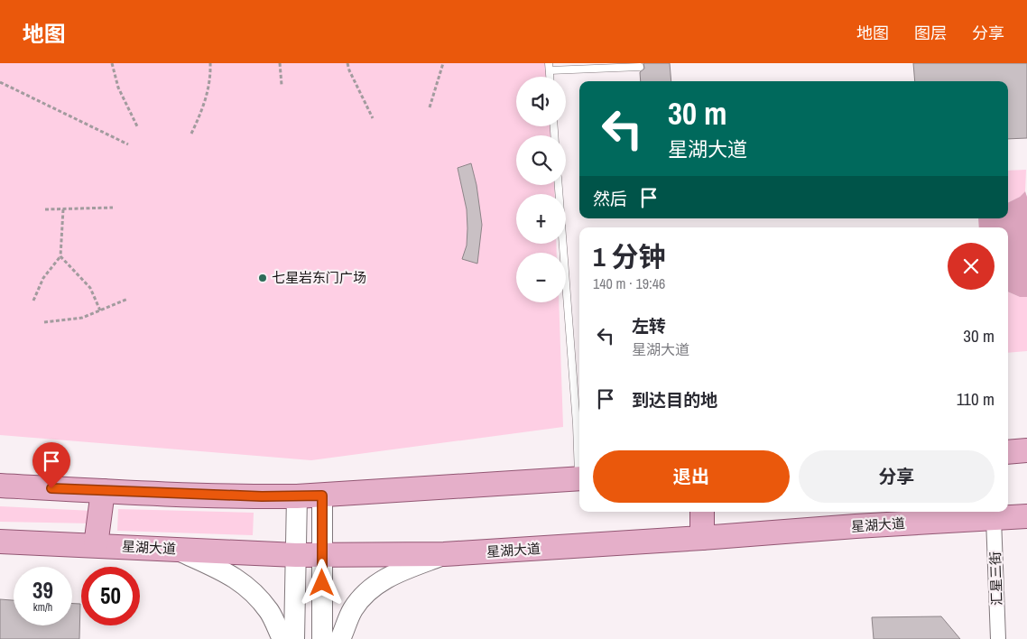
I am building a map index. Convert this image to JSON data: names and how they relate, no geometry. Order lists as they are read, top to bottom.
{
  "streets": {
    "main road": ["星湖大道"],
    "street": ["汇星三街"]
  },
  "crossings": [
    ["星湖大道", "汇星三街"]
  ],
  "places": ["七星岩东门广场"],
  "page": {
    "header": "地图",
    "nav": ["地图", "图层", "分享"],
    "map_buttons": ["+", "−"],
    "turn": ["30 m", "星湖大道"],
    "then": "然后",
    "heading": ["1 分钟", "140 m · 19:46"],
    "list": [
      {
        "name": "左转",
        "note": "星湖大道",
        "value": "30 m"
      },
      {
        "name": "到达目的地",
        "value": "110 m"
      }
    ],
    "buttons": ["退出", "分享"],
    "speed": "39 km/h",
    "limit": "50"
  }
}
